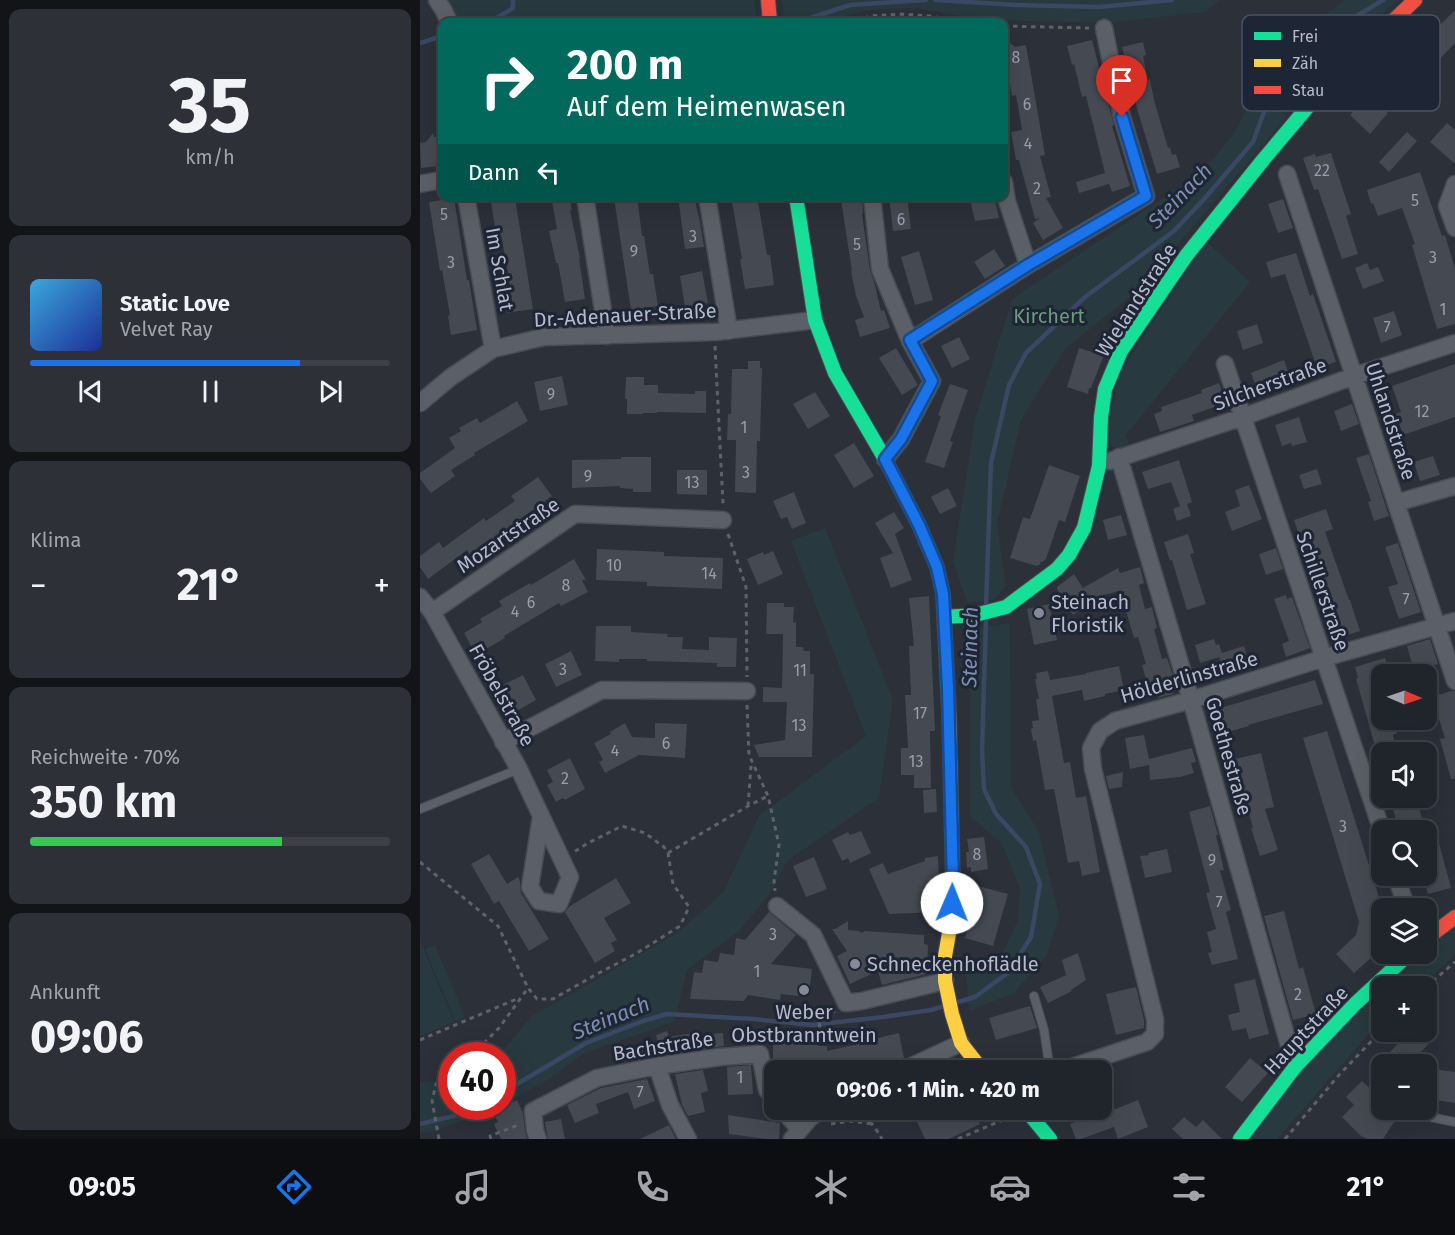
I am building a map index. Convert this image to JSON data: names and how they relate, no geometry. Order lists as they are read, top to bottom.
{
  "streets": {
    "street": [
      "Im Schlat",
      "Wielandstraße",
      "Dr.-Adenauer-Straße",
      "Silcherstraße",
      "Uhlandstraße",
      "Mozartstraße",
      "Schillerstraße",
      "Hölderlinstraße",
      "Fröbelstraße",
      "Goethestraße",
      "Hauptstraße",
      "Bachstraße"
    ]
  },
  "crossings": [
    ["Im Schlat", "Dr.-Adenauer-Straße"],
    ["Wielandstraße", "Silcherstraße"],
    ["Silcherstraße", "Uhlandstraße"],
    ["Silcherstraße", "Schillerstraße"],
    ["Silcherstraße", "Goethestraße"],
    ["Uhlandstraße", "Hölderlinstraße"],
    ["Mozartstraße", "Fröbelstraße"],
    ["Schillerstraße", "Hölderlinstraße"],
    ["Hölderlinstraße", "Goethestraße"],
    ["Goethestraße", "Hauptstraße"]
  ],
  "water": ["Steinach"],
  "parks": ["Kirchert"],
  "places": ["Steinach Floristik", "Schneckenhoflädle", "Weber Obstbranntwein"],
  "house_numbers": [
    "8",
    "6",
    "4",
    "22",
    "2",
    "5",
    "5",
    "6",
    "3",
    "5",
    "9",
    "3",
    "3",
    "1",
    "7",
    "9",
    "12",
    "1",
    "3",
    "9",
    "13",
    "10",
    "14",
    "8",
    "7",
    "6",
    "4",
    "3",
    "11",
    "17",
    "13",
    "6",
    "4",
    "13",
    "2",
    "3",
    "8",
    "9",
    "7",
    "3",
    "1",
    "2",
    "1",
    "7"
  ],
  "legend": ["Frei", "Zäh", "Stau"],
  "north": "right",
  "page": {
    "tile": [
      ["35", "km/h"],
      "Klima",
      ["Reichweite · 70%", "350 km"],
      ["Ankunft", "09:06"]
    ],
    "turn": ["200 m", "Auf dem Heimenwasen"],
    "then": "Dann",
    "song": ["Static Love", "Velvet Ray"],
    "heat": ["−", "21°", "+"],
    "map_buttons": ["+", "−"],
    "limit": "40",
    "trip": "09:06 · 1 Min. · 420 m",
    "tabs": ["09:05", "21°"]
  }
}
